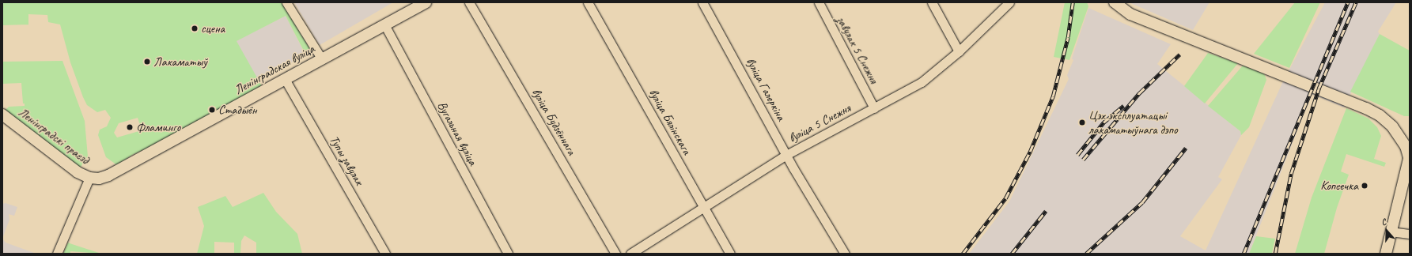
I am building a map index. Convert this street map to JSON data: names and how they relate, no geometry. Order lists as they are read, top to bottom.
{
  "streets": {
    "street": [
      "завулак 5 Снежня",
      "Ленінградская вуліца",
      "вуліца Галеркіна",
      "вуліца Будзённага",
      "вуліца Бялінскага",
      "вуліца 5 Снежня",
      "Вугальная вуліца",
      "Ленінградскі праезд",
      "Тупы завулак"
    ]
  },
  "crossings": [
    ["завулак 5 Снежня", "вуліца 5 Снежня"],
    ["Ленінградская вуліца", "Вугальная вуліца"],
    ["Ленінградская вуліца", "Ленінградскі праезд"],
    ["Ленінградская вуліца", "Тупы завулак"],
    ["вуліца Галеркіна", "вуліца 5 Снежня"],
    ["вуліца Бялінскага", "вуліца 5 Снежня"]
  ],
  "places": [
    "сцена",
    "Лакаматыў",
    "Стадыён",
    "Цэх эксплуатацыі лакаматыўнага дэпо",
    "Фламинго",
    "Копеечка"
  ],
  "north": "top"
}
